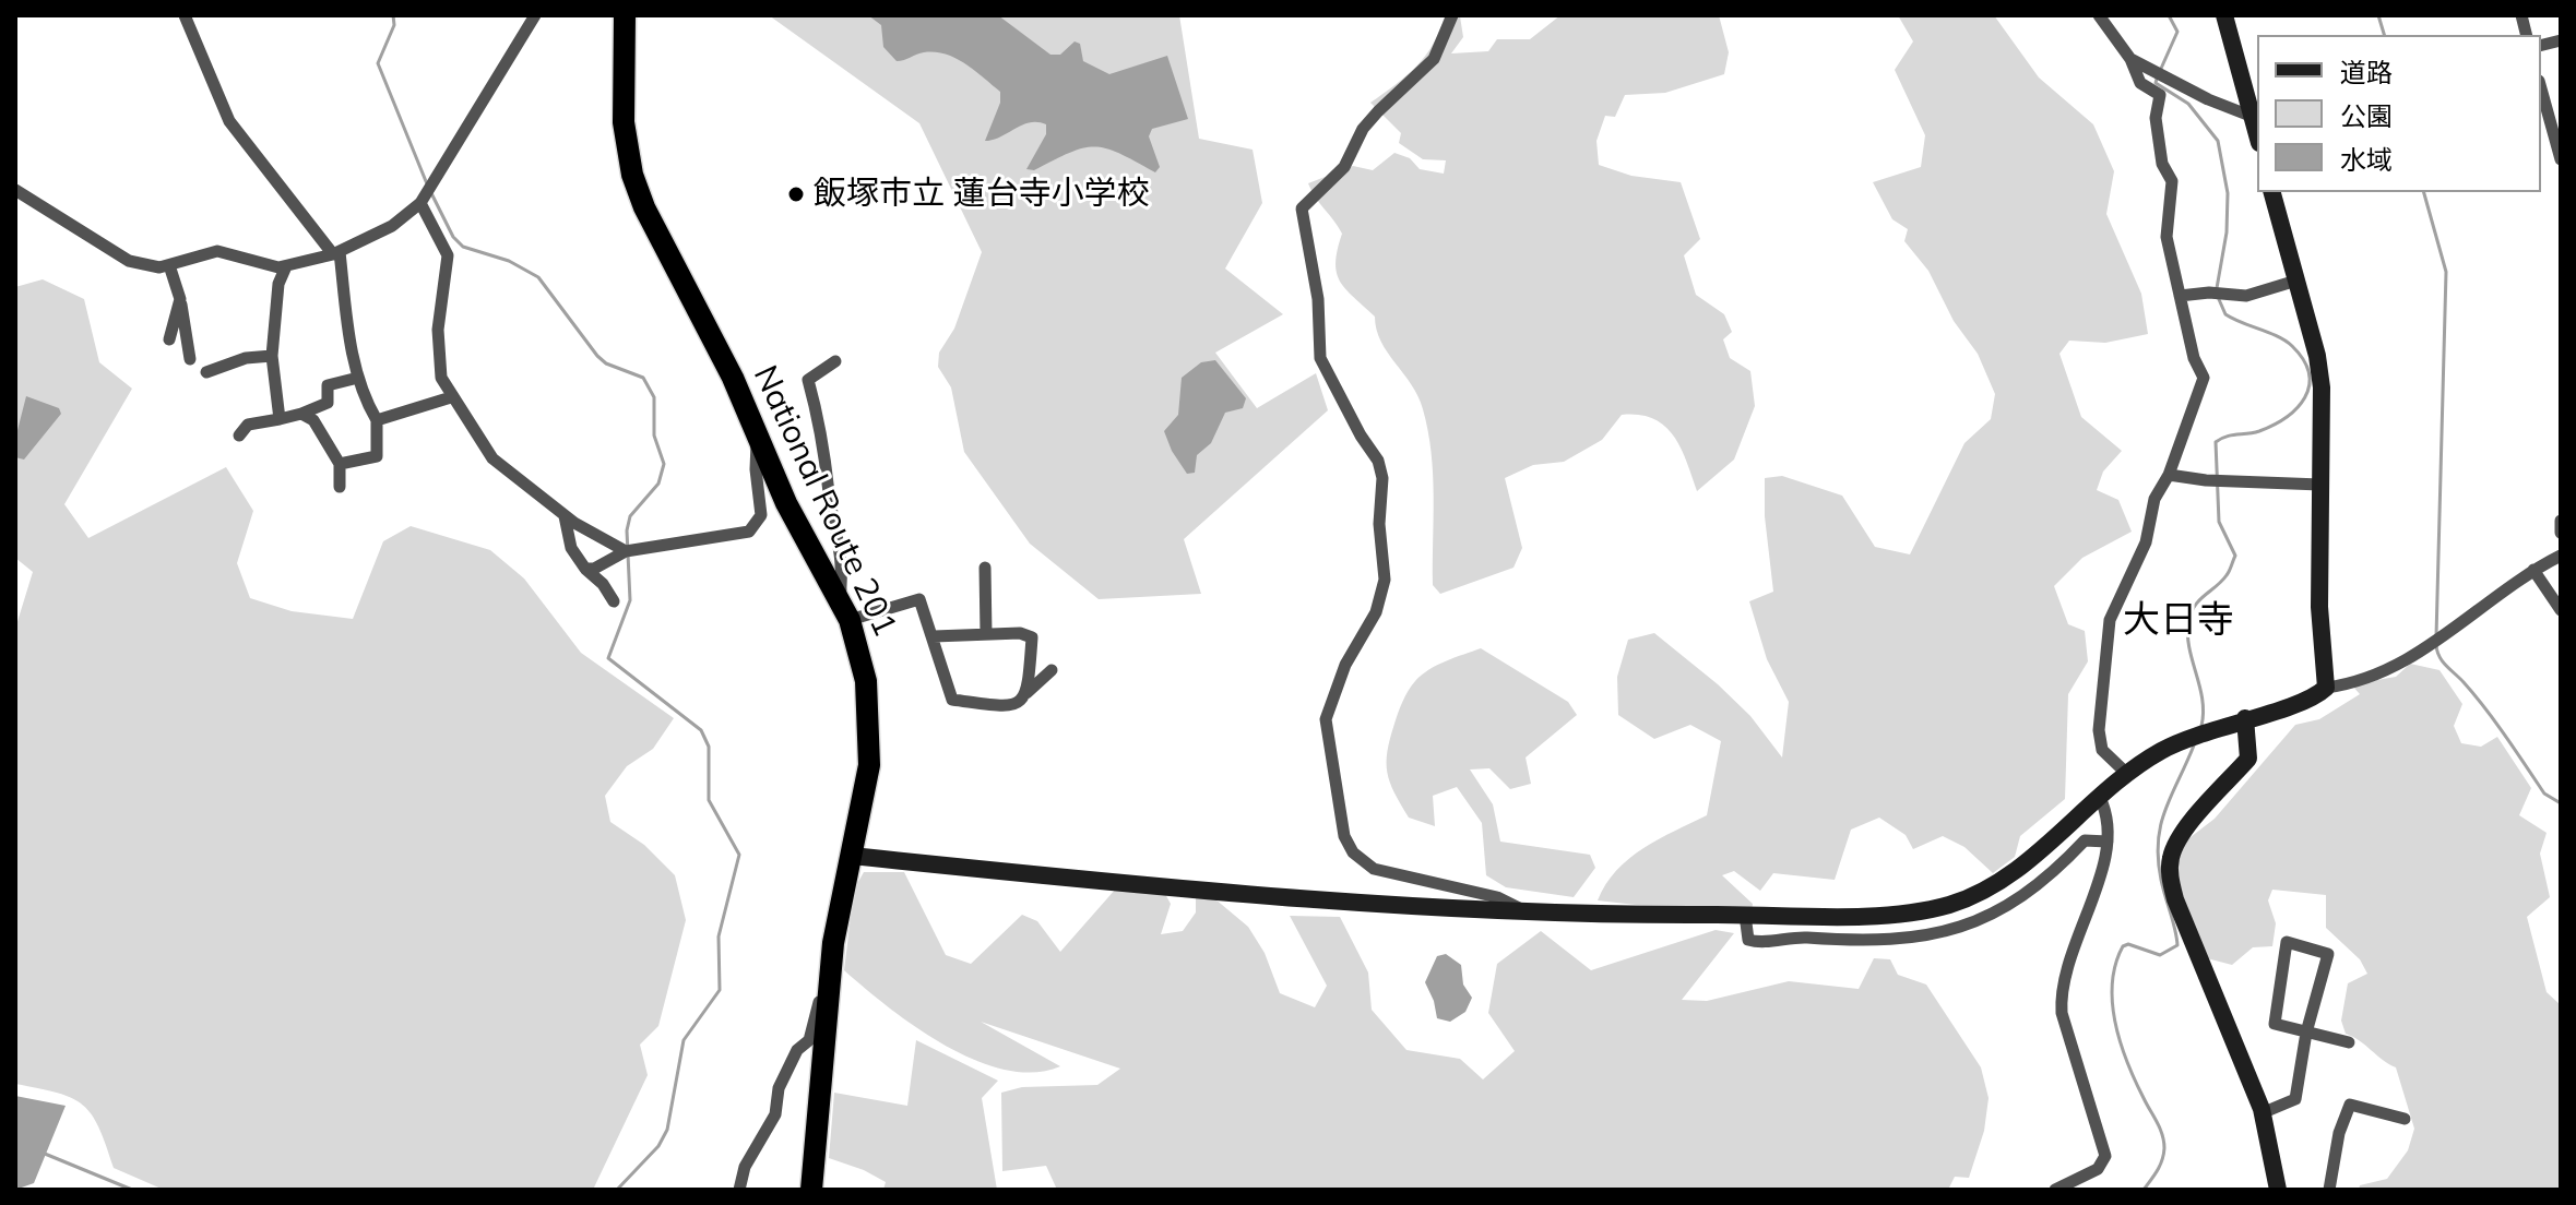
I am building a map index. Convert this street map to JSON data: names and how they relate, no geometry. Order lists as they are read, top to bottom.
{
  "streets": {
    "highway": ["National Route 201"]
  },
  "districts": ["大日寺"],
  "places": ["飯塚市立 蓮台寺小学校"],
  "legend": ["道路", "公園", "水域"]
}
